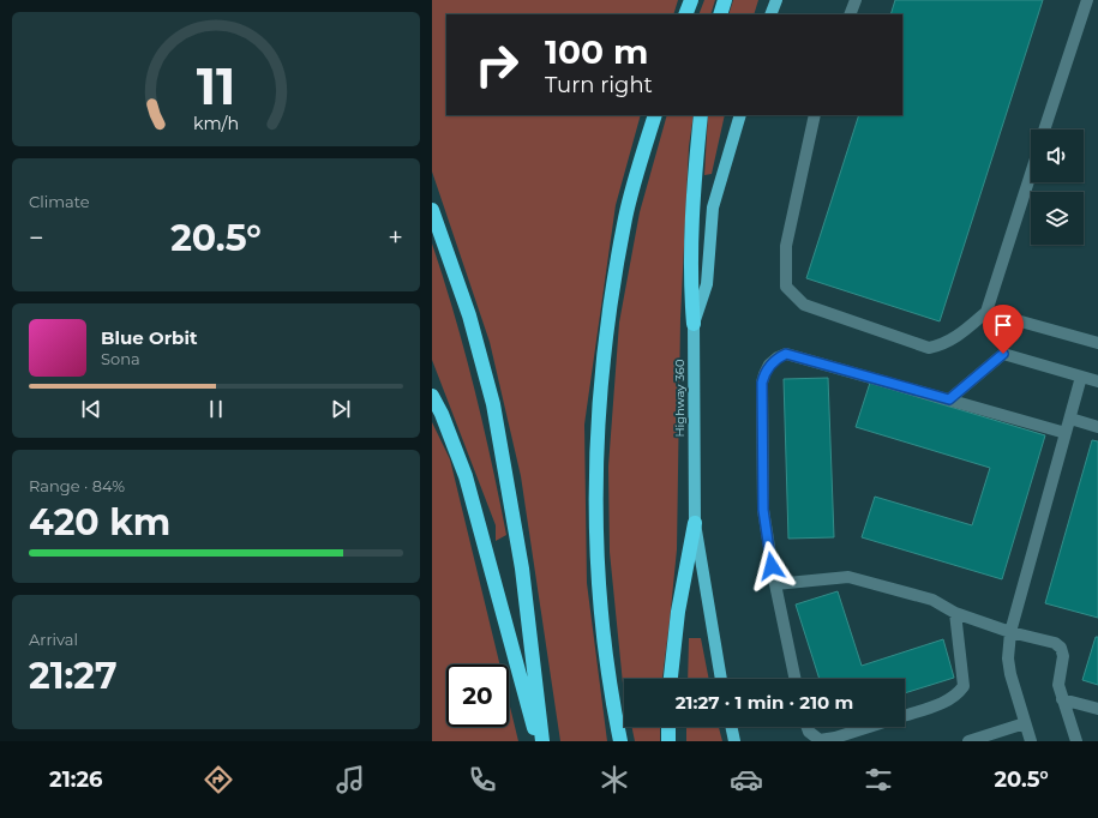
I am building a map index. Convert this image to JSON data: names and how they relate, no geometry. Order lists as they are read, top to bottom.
{
  "streets": {
    "main road": ["Highway 360"]
  },
  "page": {
    "turn": ["100 m", "Turn right"],
    "tile": [
      "Climate",
      ["Range · 84%", "420 km"],
      ["Arrival", "21:27"]
    ],
    "heat": ["−", "20.5°", "+"],
    "song": ["Blue Orbit", "Sona"],
    "limit": "20",
    "trip": "21:27 · 1 min · 210 m",
    "tabs": ["21:26", "20.5°"],
    "gauge": ["11", "km/h"]
  }
}
